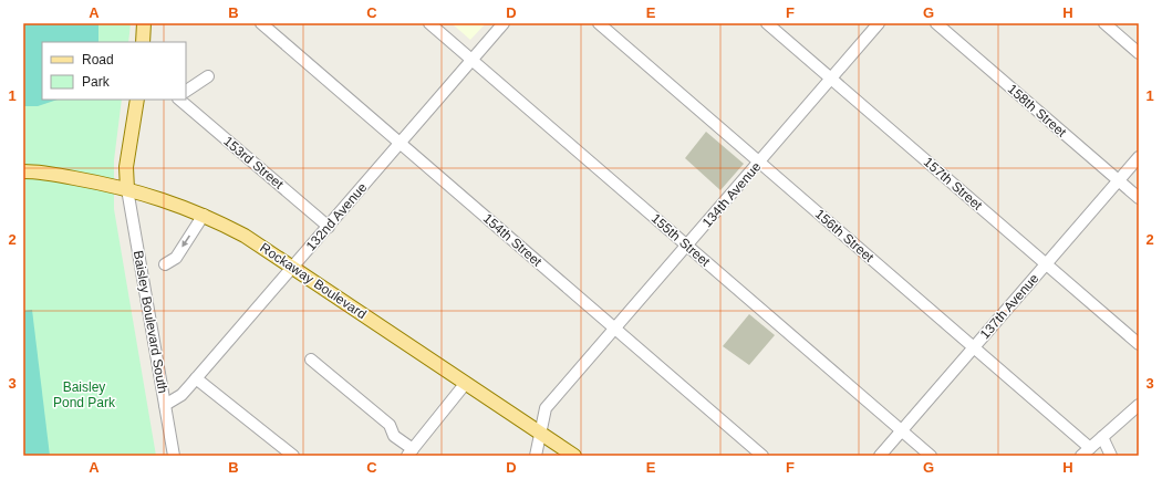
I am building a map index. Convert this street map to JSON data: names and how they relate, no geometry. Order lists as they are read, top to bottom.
{
  "streets": {
    "main road": ["Rockaway Boulevard"],
    "street": [
      "158th Street",
      "153rd Street",
      "157th Street",
      "134th Avenue",
      "132nd Avenue",
      "156th Street",
      "154th Street",
      "155th Street",
      "137th Avenue",
      "Baisley Boulevard South"
    ]
  },
  "crossings": [
    ["158th Street", "137th Avenue"],
    ["153rd Street", "132nd Avenue"],
    ["157th Street", "134th Avenue"],
    ["157th Street", "137th Avenue"],
    ["134th Avenue", "156th Street"],
    ["134th Avenue", "154th Street"],
    ["134th Avenue", "155th Street"],
    ["134th Avenue", "Rockaway Boulevard"],
    ["132nd Avenue", "154th Street"],
    ["132nd Avenue", "155th Street"],
    ["132nd Avenue", "Rockaway Boulevard"],
    ["132nd Avenue", "Baisley Boulevard South"],
    ["156th Street", "137th Avenue"],
    ["155th Street", "137th Avenue"],
    ["Rockaway Boulevard", "Baisley Boulevard South"]
  ],
  "parks": ["Baisley Pond Park"],
  "legend": ["Road", "Park"],
  "grid": {
    "columns": [
      "A",
      "B",
      "C",
      "D",
      "E",
      "F",
      "G",
      "H"
    ],
    "rows": ["1", "2", "3"]
  }
}
